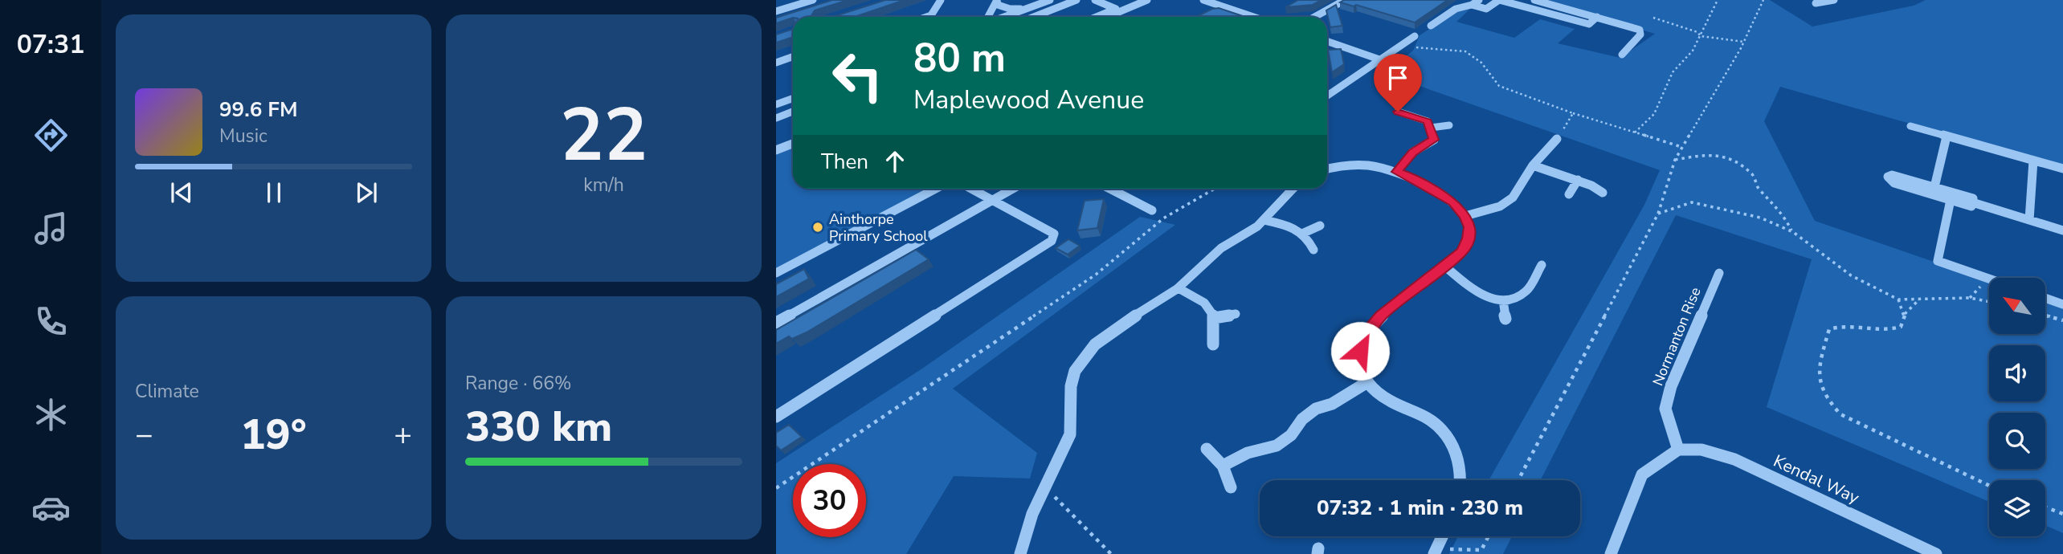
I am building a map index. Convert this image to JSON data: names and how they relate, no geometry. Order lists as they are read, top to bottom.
{
  "streets": {
    "street": ["Normanton Rise", "Kendal Way"]
  },
  "crossings": [
    ["Normanton Rise", "Kendal Way"]
  ],
  "places": ["Ainthorpe Primary School"],
  "north": "top left",
  "page": {
    "tabs": "07:31",
    "tile": [
      ["22", "km/h"],
      "Climate",
      ["Range · 66%", "330 km"]
    ],
    "turn": ["80 m", "Maplewood Avenue"],
    "song": ["99.6 FM", "Music"],
    "then": "Then",
    "heat": ["−", "19°", "+"],
    "limit": "30",
    "trip": "07:32 · 1 min · 230 m"
  }
}
